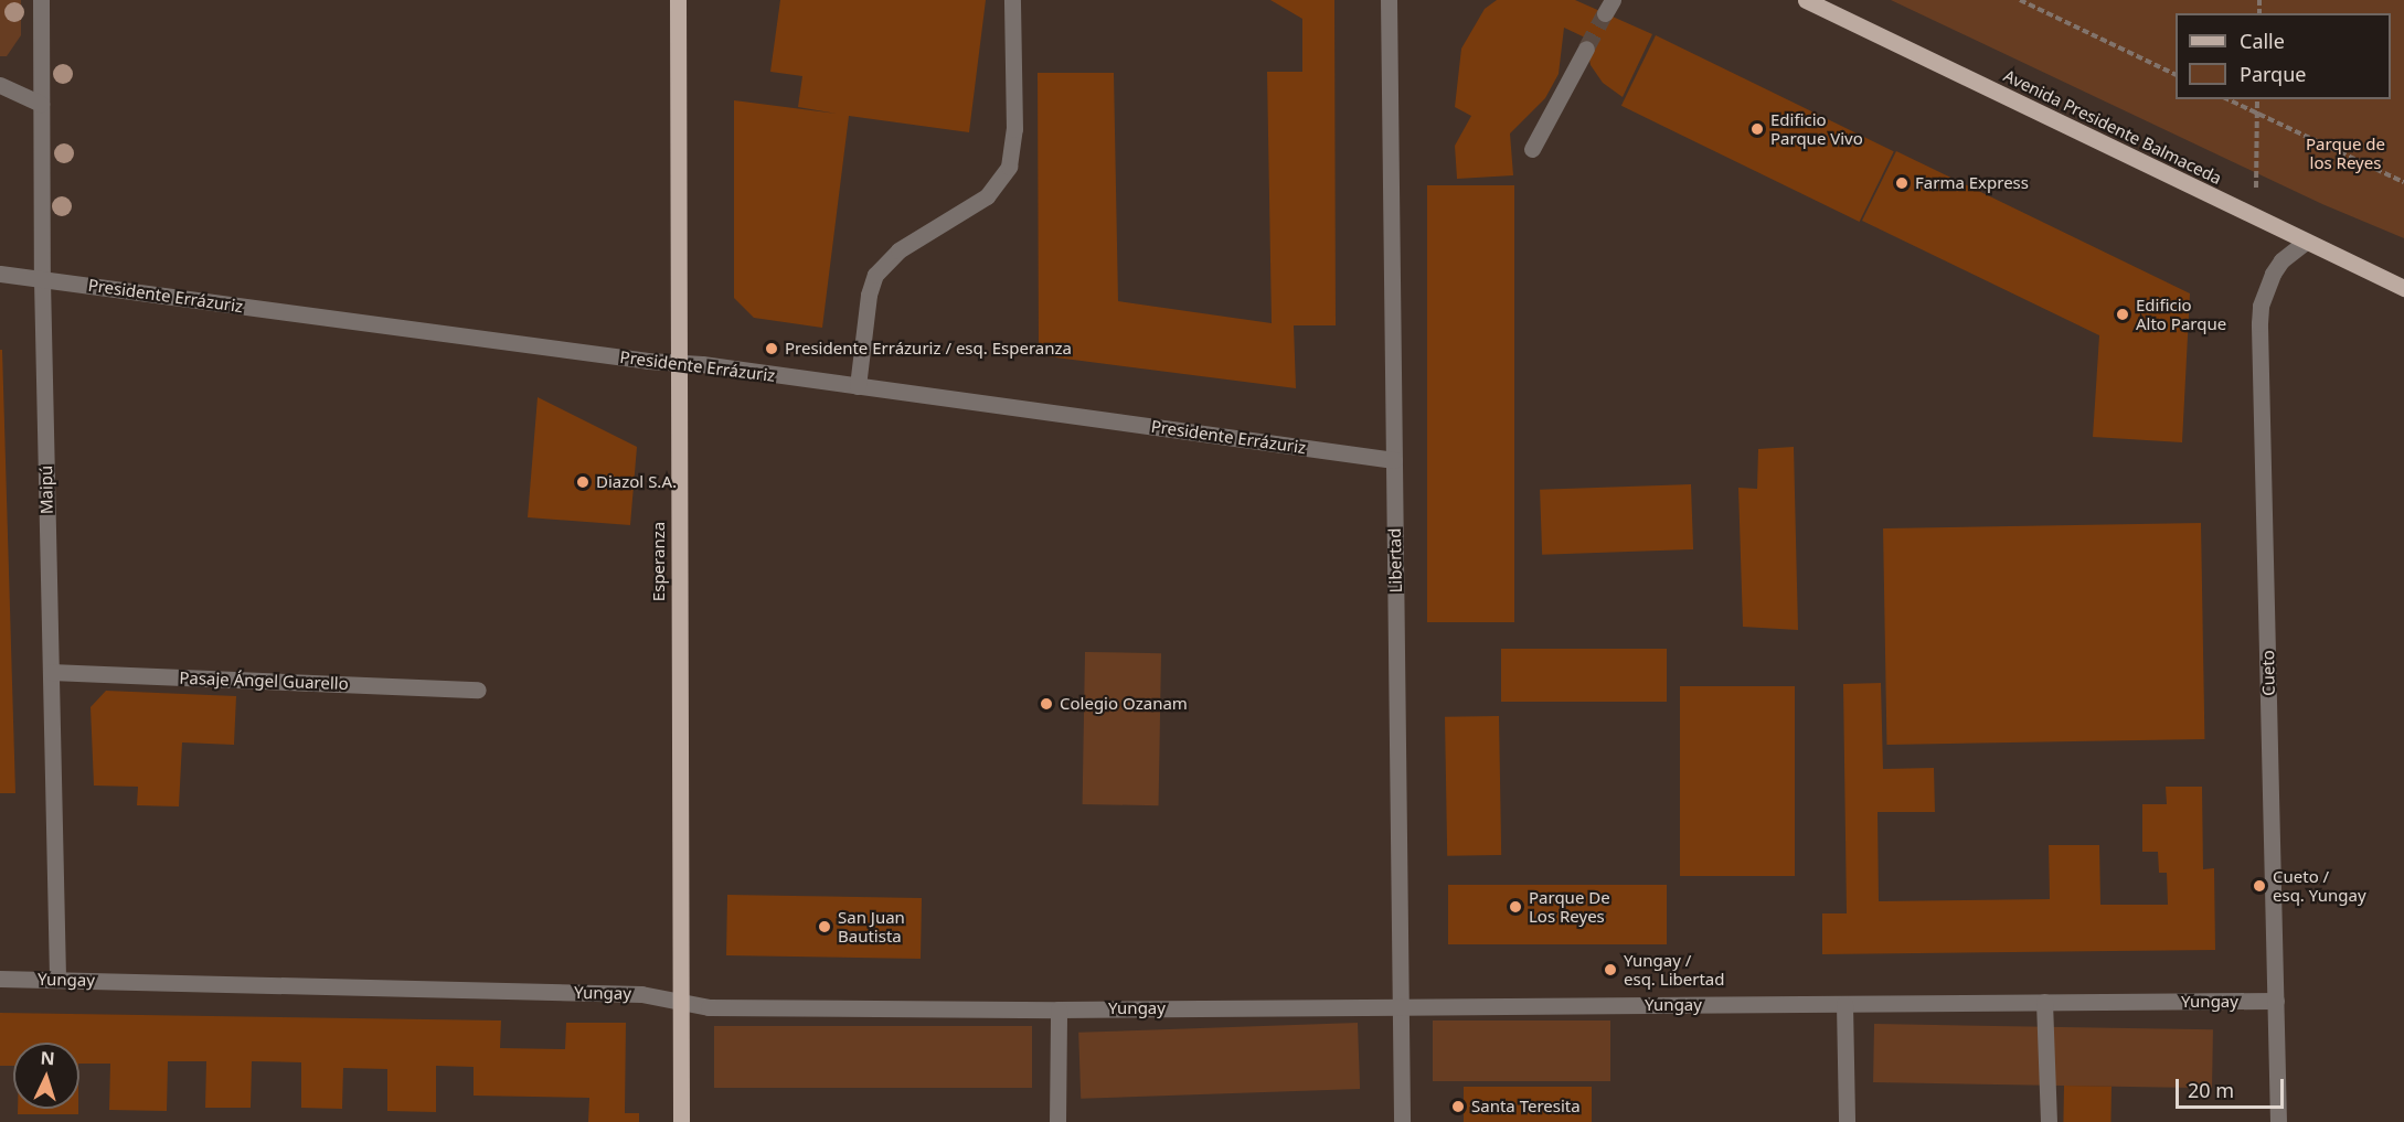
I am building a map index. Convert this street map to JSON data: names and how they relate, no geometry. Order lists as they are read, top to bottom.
{
  "streets": {
    "main road": ["Avenida Presidente Balmaceda", "Esperanza"],
    "street": [
      "Presidente Errázuriz",
      "Maipú",
      "Libertad",
      "Cueto",
      "Pasaje Ángel Guarello",
      "Yungay"
    ]
  },
  "crossings": [
    ["Avenida Presidente Balmaceda", "Cueto"],
    ["Presidente Errázuriz", "Maipú"],
    ["Presidente Errázuriz", "Libertad"],
    ["Presidente Errázuriz", "Esperanza"],
    ["Maipú", "Pasaje Ángel Guarello"],
    ["Maipú", "Yungay"],
    ["Libertad", "Yungay"],
    ["Esperanza", "Yungay"],
    ["Cueto", "Yungay"]
  ],
  "parks": ["Parque de los Reyes"],
  "places": [
    "Edificio Parque Vivo",
    "Farma Express",
    "Edificio Alto Parque",
    "Presidente Errázuriz / esq. Esperanza",
    "Diazol S.A.",
    "Colegio Ozanam",
    "Cueto / esq. Yungay",
    "Parque De Los Reyes",
    "San Juan Bautista",
    "Yungay / esq. Libertad",
    "Santa Teresita"
  ],
  "legend": ["Calle", "Parque"],
  "scale_bar": "20 m",
  "north": "top"
}
